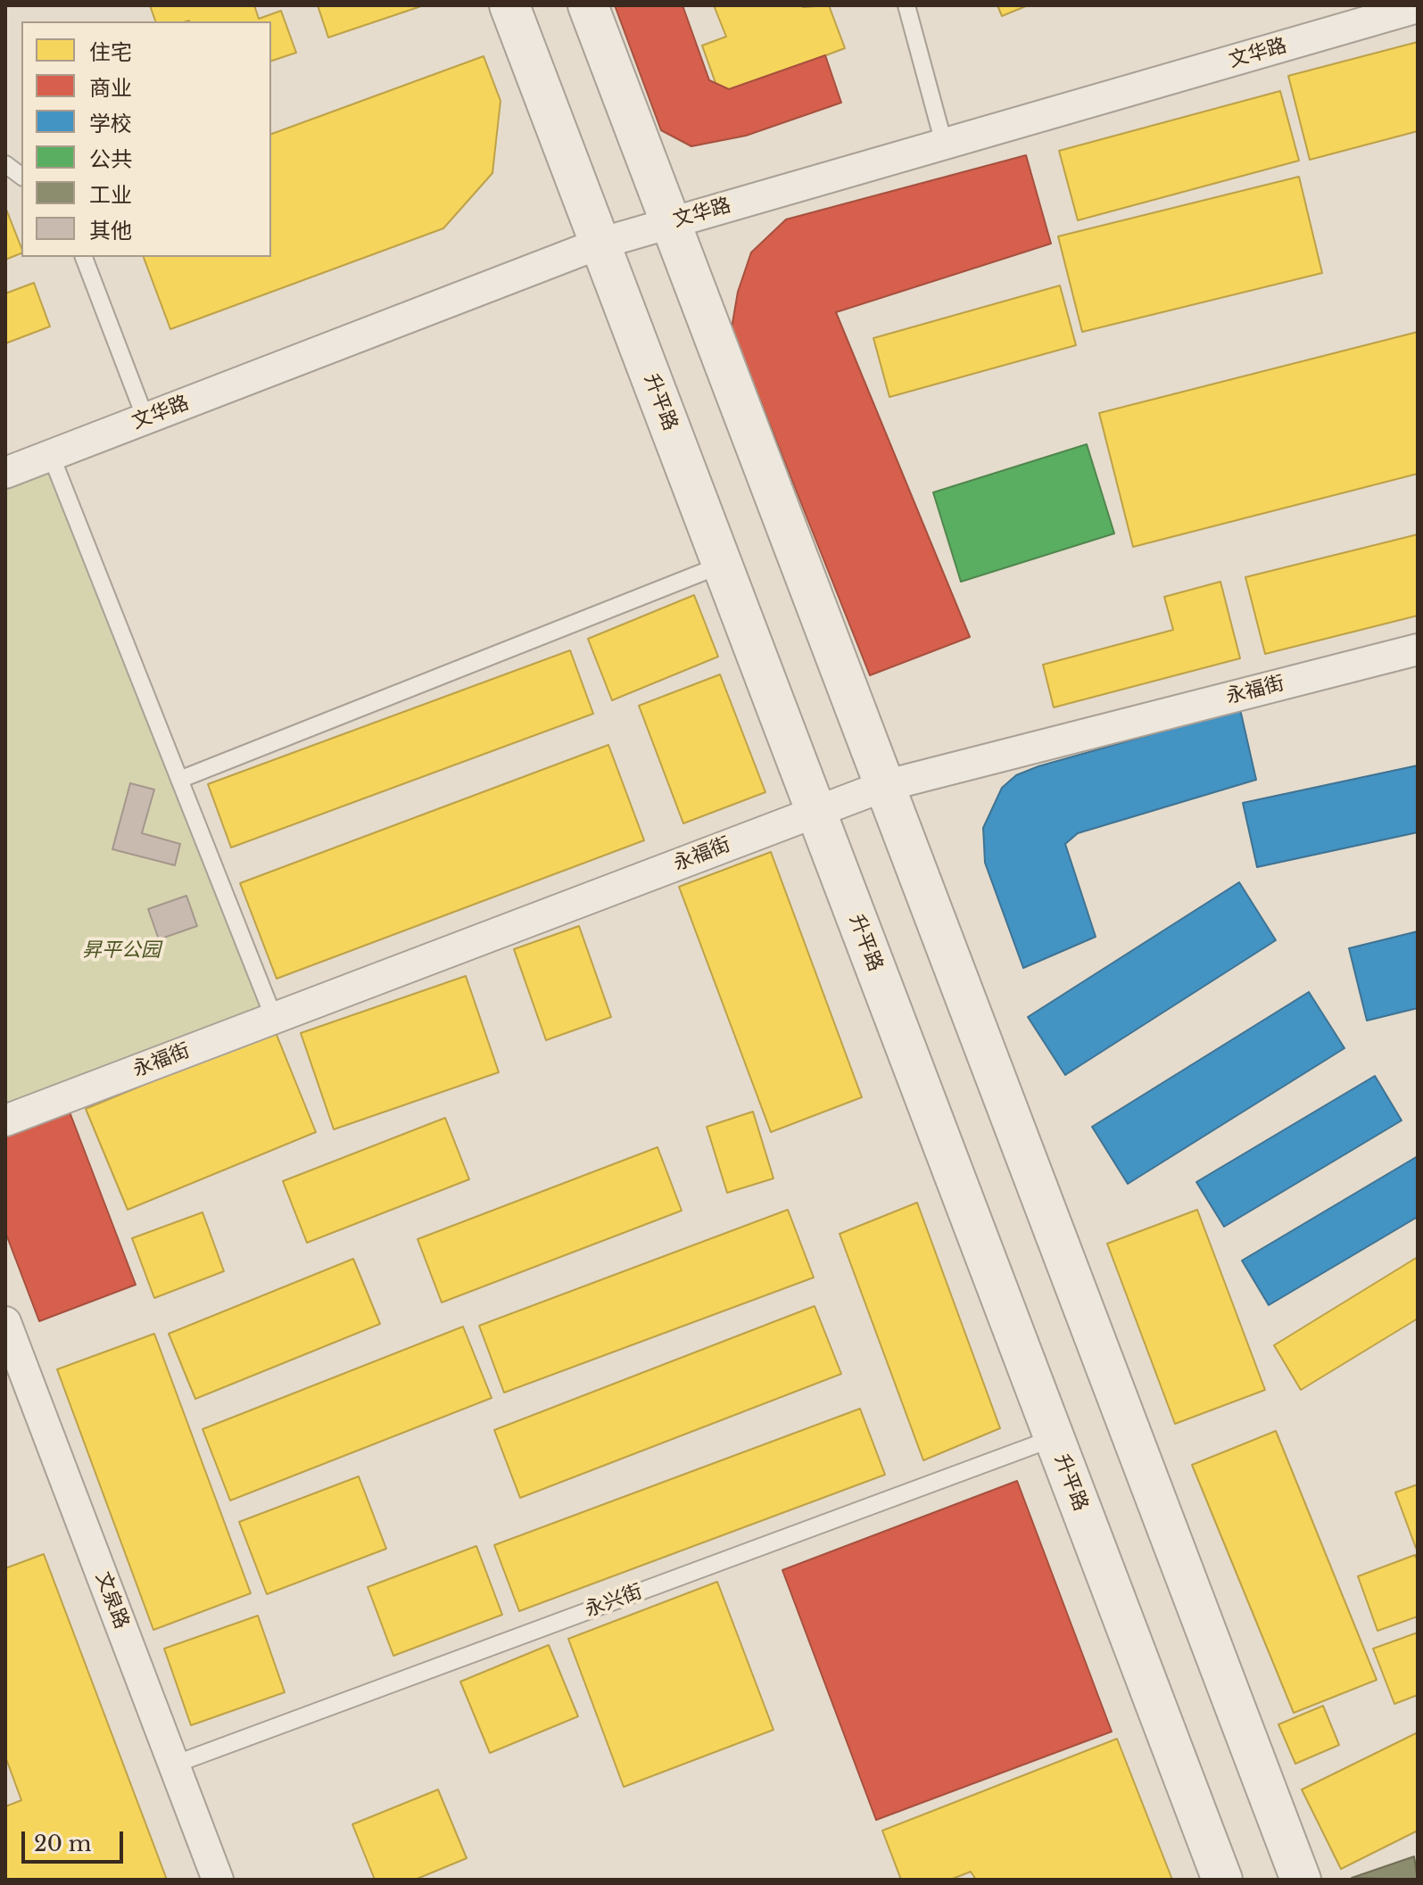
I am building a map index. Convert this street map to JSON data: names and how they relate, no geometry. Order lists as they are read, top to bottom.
{
  "streets": {
    "street": [
      "文华路",
      "升平路",
      "永福街",
      "文泉路"
    ],
    "lane": ["永兴街"]
  },
  "crossings": [
    ["文华路", "升平路"],
    ["升平路", "永福街"],
    ["升平路", "永兴街"],
    ["文泉路", "永兴街"]
  ],
  "parks": ["昇平公园"],
  "legend": [
    "住宅",
    "商业",
    "学校",
    "公共",
    "工业",
    "其他"
  ],
  "scale_bar": "20 m"
}
